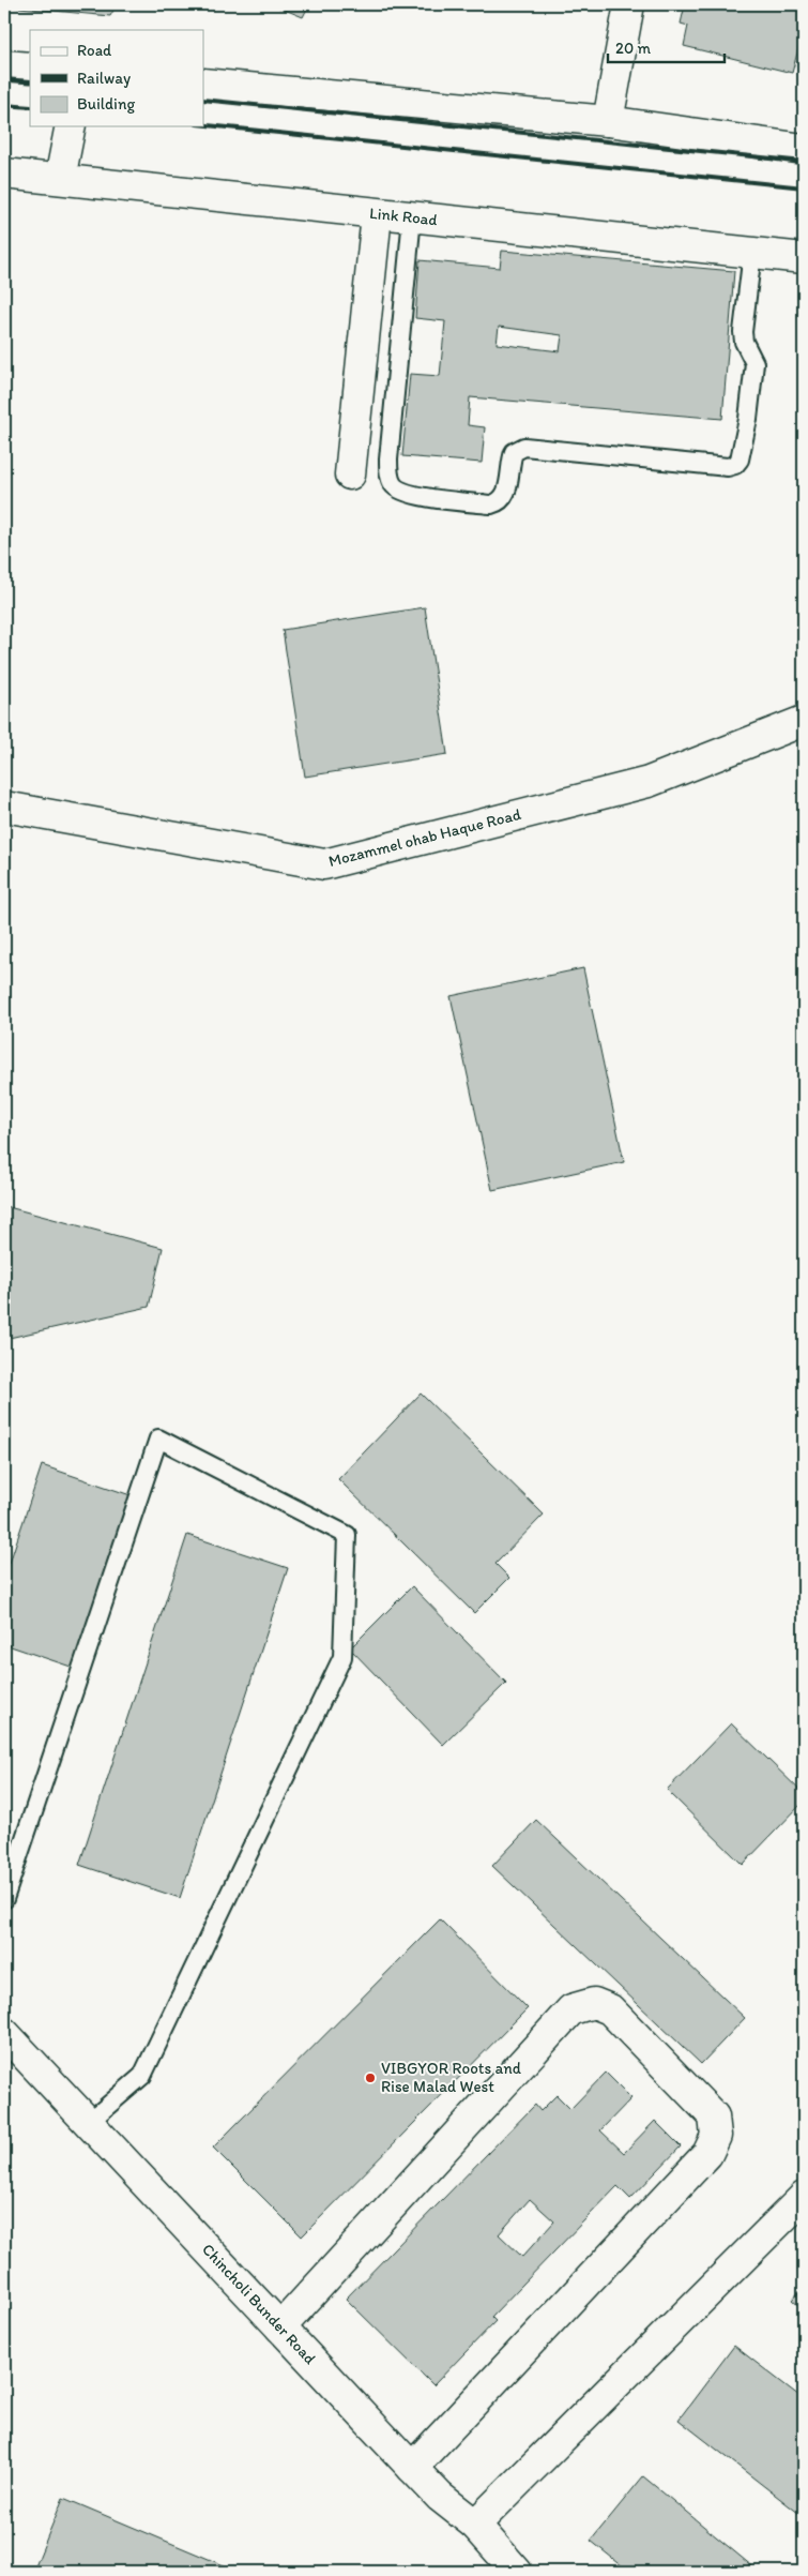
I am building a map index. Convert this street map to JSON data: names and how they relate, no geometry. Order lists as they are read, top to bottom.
{
  "streets": {
    "street": ["Link Road", "Mozammel ohab Haque Road", "Chincholi Bunder Road"]
  },
  "places": ["VIBGYOR Roots and Rise Malad West"],
  "legend": ["Road", "Railway", "Building"],
  "scale_bar": "20 m"
}
